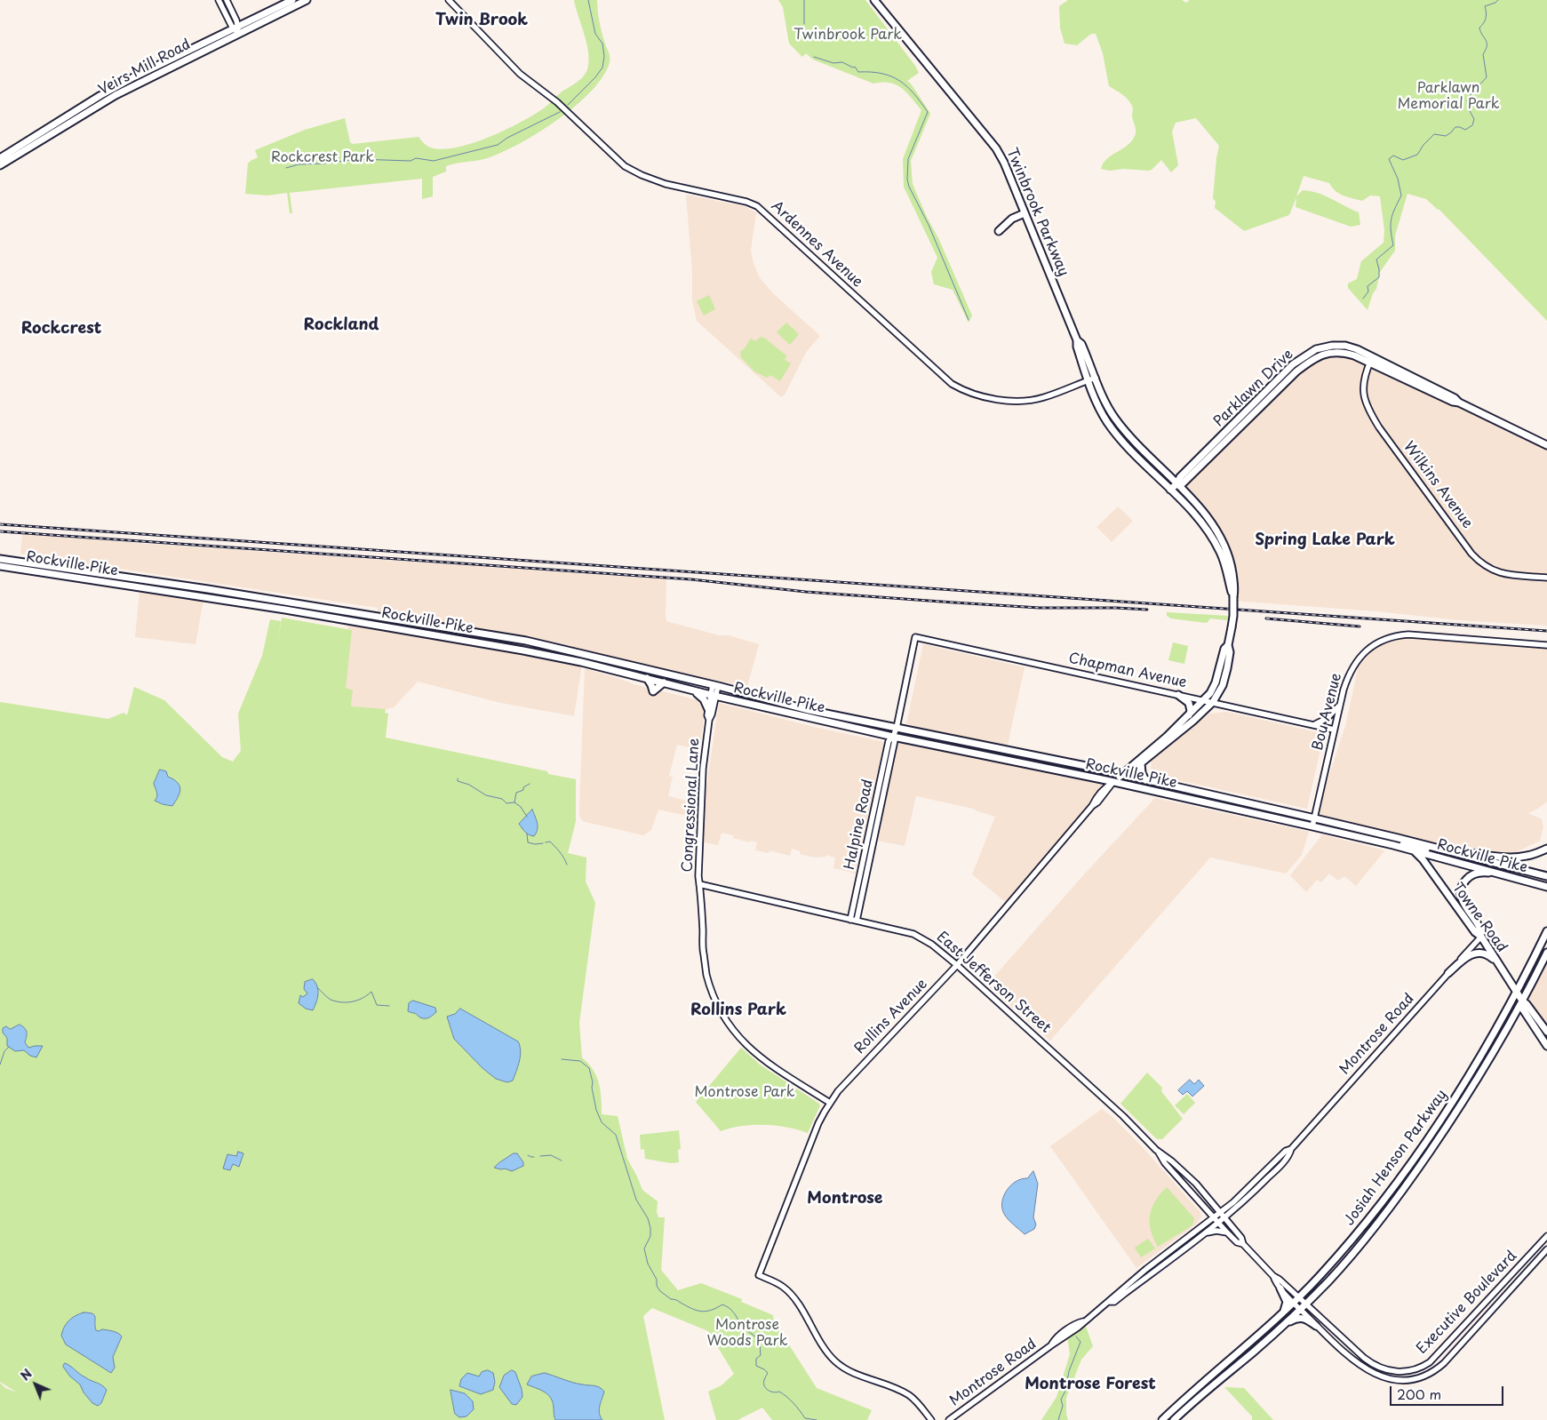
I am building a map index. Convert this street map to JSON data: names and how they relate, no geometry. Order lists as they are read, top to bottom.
{
  "streets": {
    "main road": [
      "Veirs Mill Road",
      "Twinbrook Parkway",
      "Parklawn Drive",
      "Rockville Pike",
      "Towne Road",
      "Josiah Henson Parkway"
    ],
    "street": [
      "Ardennes Avenue",
      "Wilkins Avenue",
      "Chapman Avenue",
      "Bou Avenue",
      "Congressional Lane",
      "Halpine Road",
      "East Jefferson Street",
      "Rollins Avenue",
      "Montrose Road",
      "Executive Boulevard"
    ]
  },
  "crossings": [
    ["Twinbrook Parkway", "Ardennes Avenue"],
    ["Twinbrook Parkway", "Parklawn Drive"],
    ["Twinbrook Parkway", "Rockville Pike"],
    ["Twinbrook Parkway", "Chapman Avenue"],
    ["Twinbrook Parkway", "Rollins Avenue"],
    ["Parklawn Drive", "Wilkins Avenue"],
    ["Rockville Pike", "Bou Avenue"],
    ["Rockville Pike", "Congressional Lane"],
    ["Rockville Pike", "Halpine Road"],
    ["Rockville Pike", "Towne Road"],
    ["Rockville Pike", "Rollins Avenue"],
    ["Chapman Avenue", "Bou Avenue"],
    ["Chapman Avenue", "Halpine Road"],
    ["Congressional Lane", "East Jefferson Street"],
    ["Congressional Lane", "Rollins Avenue"],
    ["Halpine Road", "East Jefferson Street"],
    ["Towne Road", "Montrose Road"],
    ["Towne Road", "Josiah Henson Parkway"],
    ["East Jefferson Street", "Rollins Avenue"],
    ["East Jefferson Street", "Montrose Road"],
    ["East Jefferson Street", "Josiah Henson Parkway"],
    ["East Jefferson Street", "Executive Boulevard"]
  ],
  "districts": [
    "Twin Brook",
    "Rockland",
    "Rockcrest",
    "Spring Lake Park",
    "Rollins Park",
    "Montrose",
    "Montrose Forest"
  ],
  "parks": [
    "Twinbrook Park",
    "Parklawn Memorial Park",
    "Rockcrest Park",
    "Montrose Park",
    "Montrose Woods Park"
  ],
  "scale_bar": "200 m",
  "north": "top left"
}
